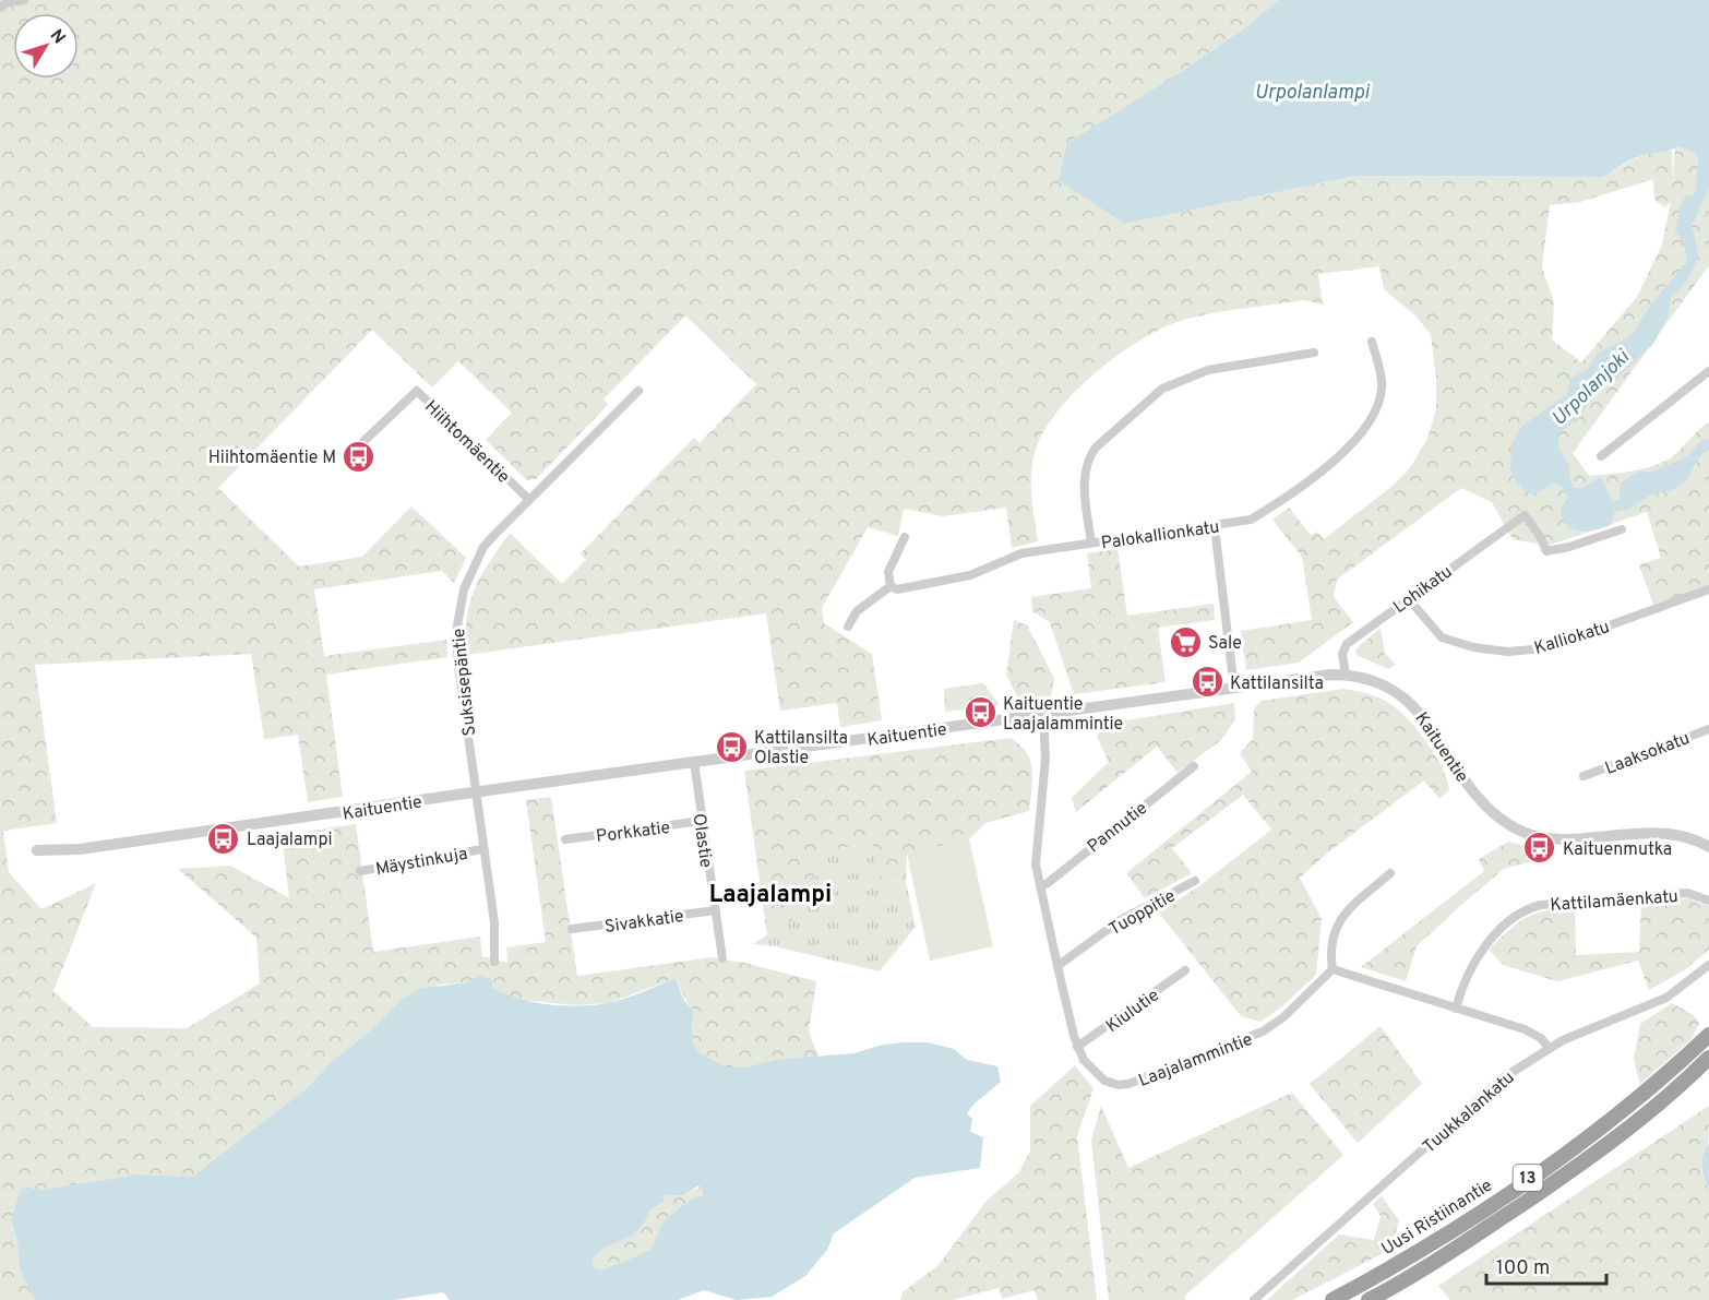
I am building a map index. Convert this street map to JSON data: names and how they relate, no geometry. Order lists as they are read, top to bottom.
{
  "streets": {
    "highway": ["13", "Uusi Ristiinantie"],
    "street": [
      "Hiihtomäentie",
      "Palokallionkatu",
      "Lohikatu",
      "Kalliokatu",
      "Suksisepäntie",
      "Kaituentie",
      "Laaksokatu",
      "Pannutie",
      "Porkkatie",
      "Olastie",
      "Mäystinkuja",
      "Kattilamäenkatu",
      "Tuoppitie",
      "Sivakkatie",
      "Kiulutie",
      "Laajalammintie",
      "Tuukkalankatu"
    ]
  },
  "crossings": [
    ["Hiihtomäentie", "Suksisepäntie"],
    ["Lohikatu", "Kalliokatu"],
    ["Lohikatu", "Kaituentie"],
    ["Suksisepäntie", "Kaituentie"],
    ["Suksisepäntie", "Mäystinkuja"],
    ["Kaituentie", "Olastie"],
    ["Kaituentie", "Laajalammintie"],
    ["Pannutie", "Laajalammintie"],
    ["Porkkatie", "Olastie"],
    ["Olastie", "Sivakkatie"],
    ["Tuoppitie", "Laajalammintie"],
    ["Kiulutie", "Laajalammintie"]
  ],
  "districts": ["Laajalampi"],
  "water": ["Urpolanlampi", "Urpolanjoki"],
  "places": {
    "bus stop": [
      "Hiihtomäentie M",
      "Kattilansilta",
      "Kaituentie Laajalammintie",
      "Kattilansilta Olastie",
      "Laajalampi",
      "Kaituenmutka"
    ],
    "supermarket": ["Sale"]
  },
  "scale_bar": "100 m",
  "north": "top right"
}
